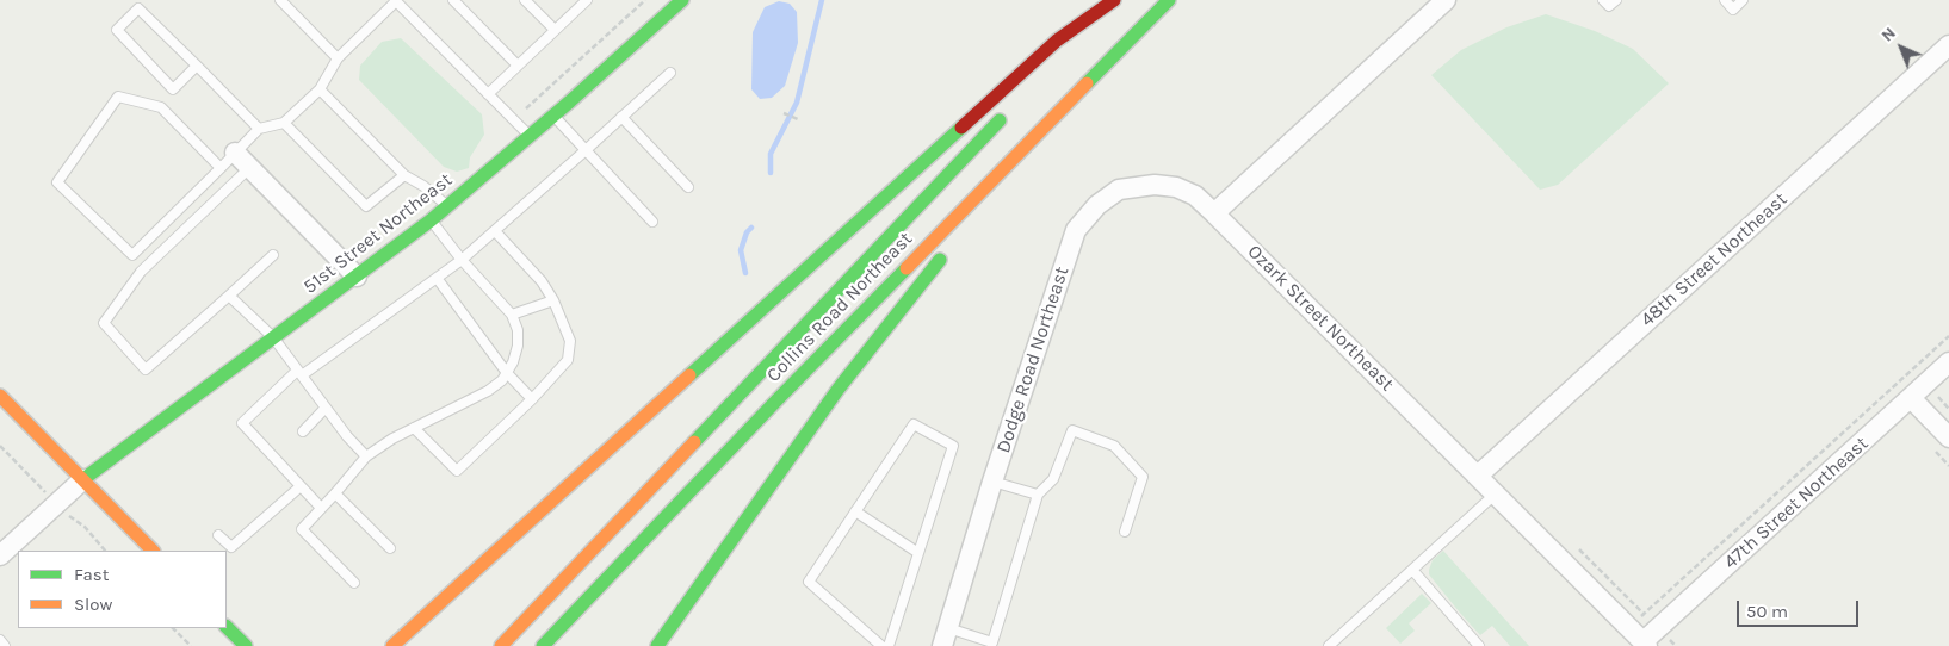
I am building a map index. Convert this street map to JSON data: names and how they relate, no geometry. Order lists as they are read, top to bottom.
{
  "streets": {
    "main road": ["51st Street Northeast", "Collins Road Northeast"],
    "street": [
      "48th Street Northeast",
      "Ozark Street Northeast",
      "Dodge Road Northeast",
      "47th Street Northeast"
    ]
  },
  "crossings": [
    ["48th Street Northeast", "Ozark Street Northeast"],
    ["Ozark Street Northeast", "Dodge Road Northeast"],
    ["Ozark Street Northeast", "47th Street Northeast"]
  ],
  "legend": ["Fast", "Slow"],
  "scale_bar": "50 m",
  "north": "top left"
}
